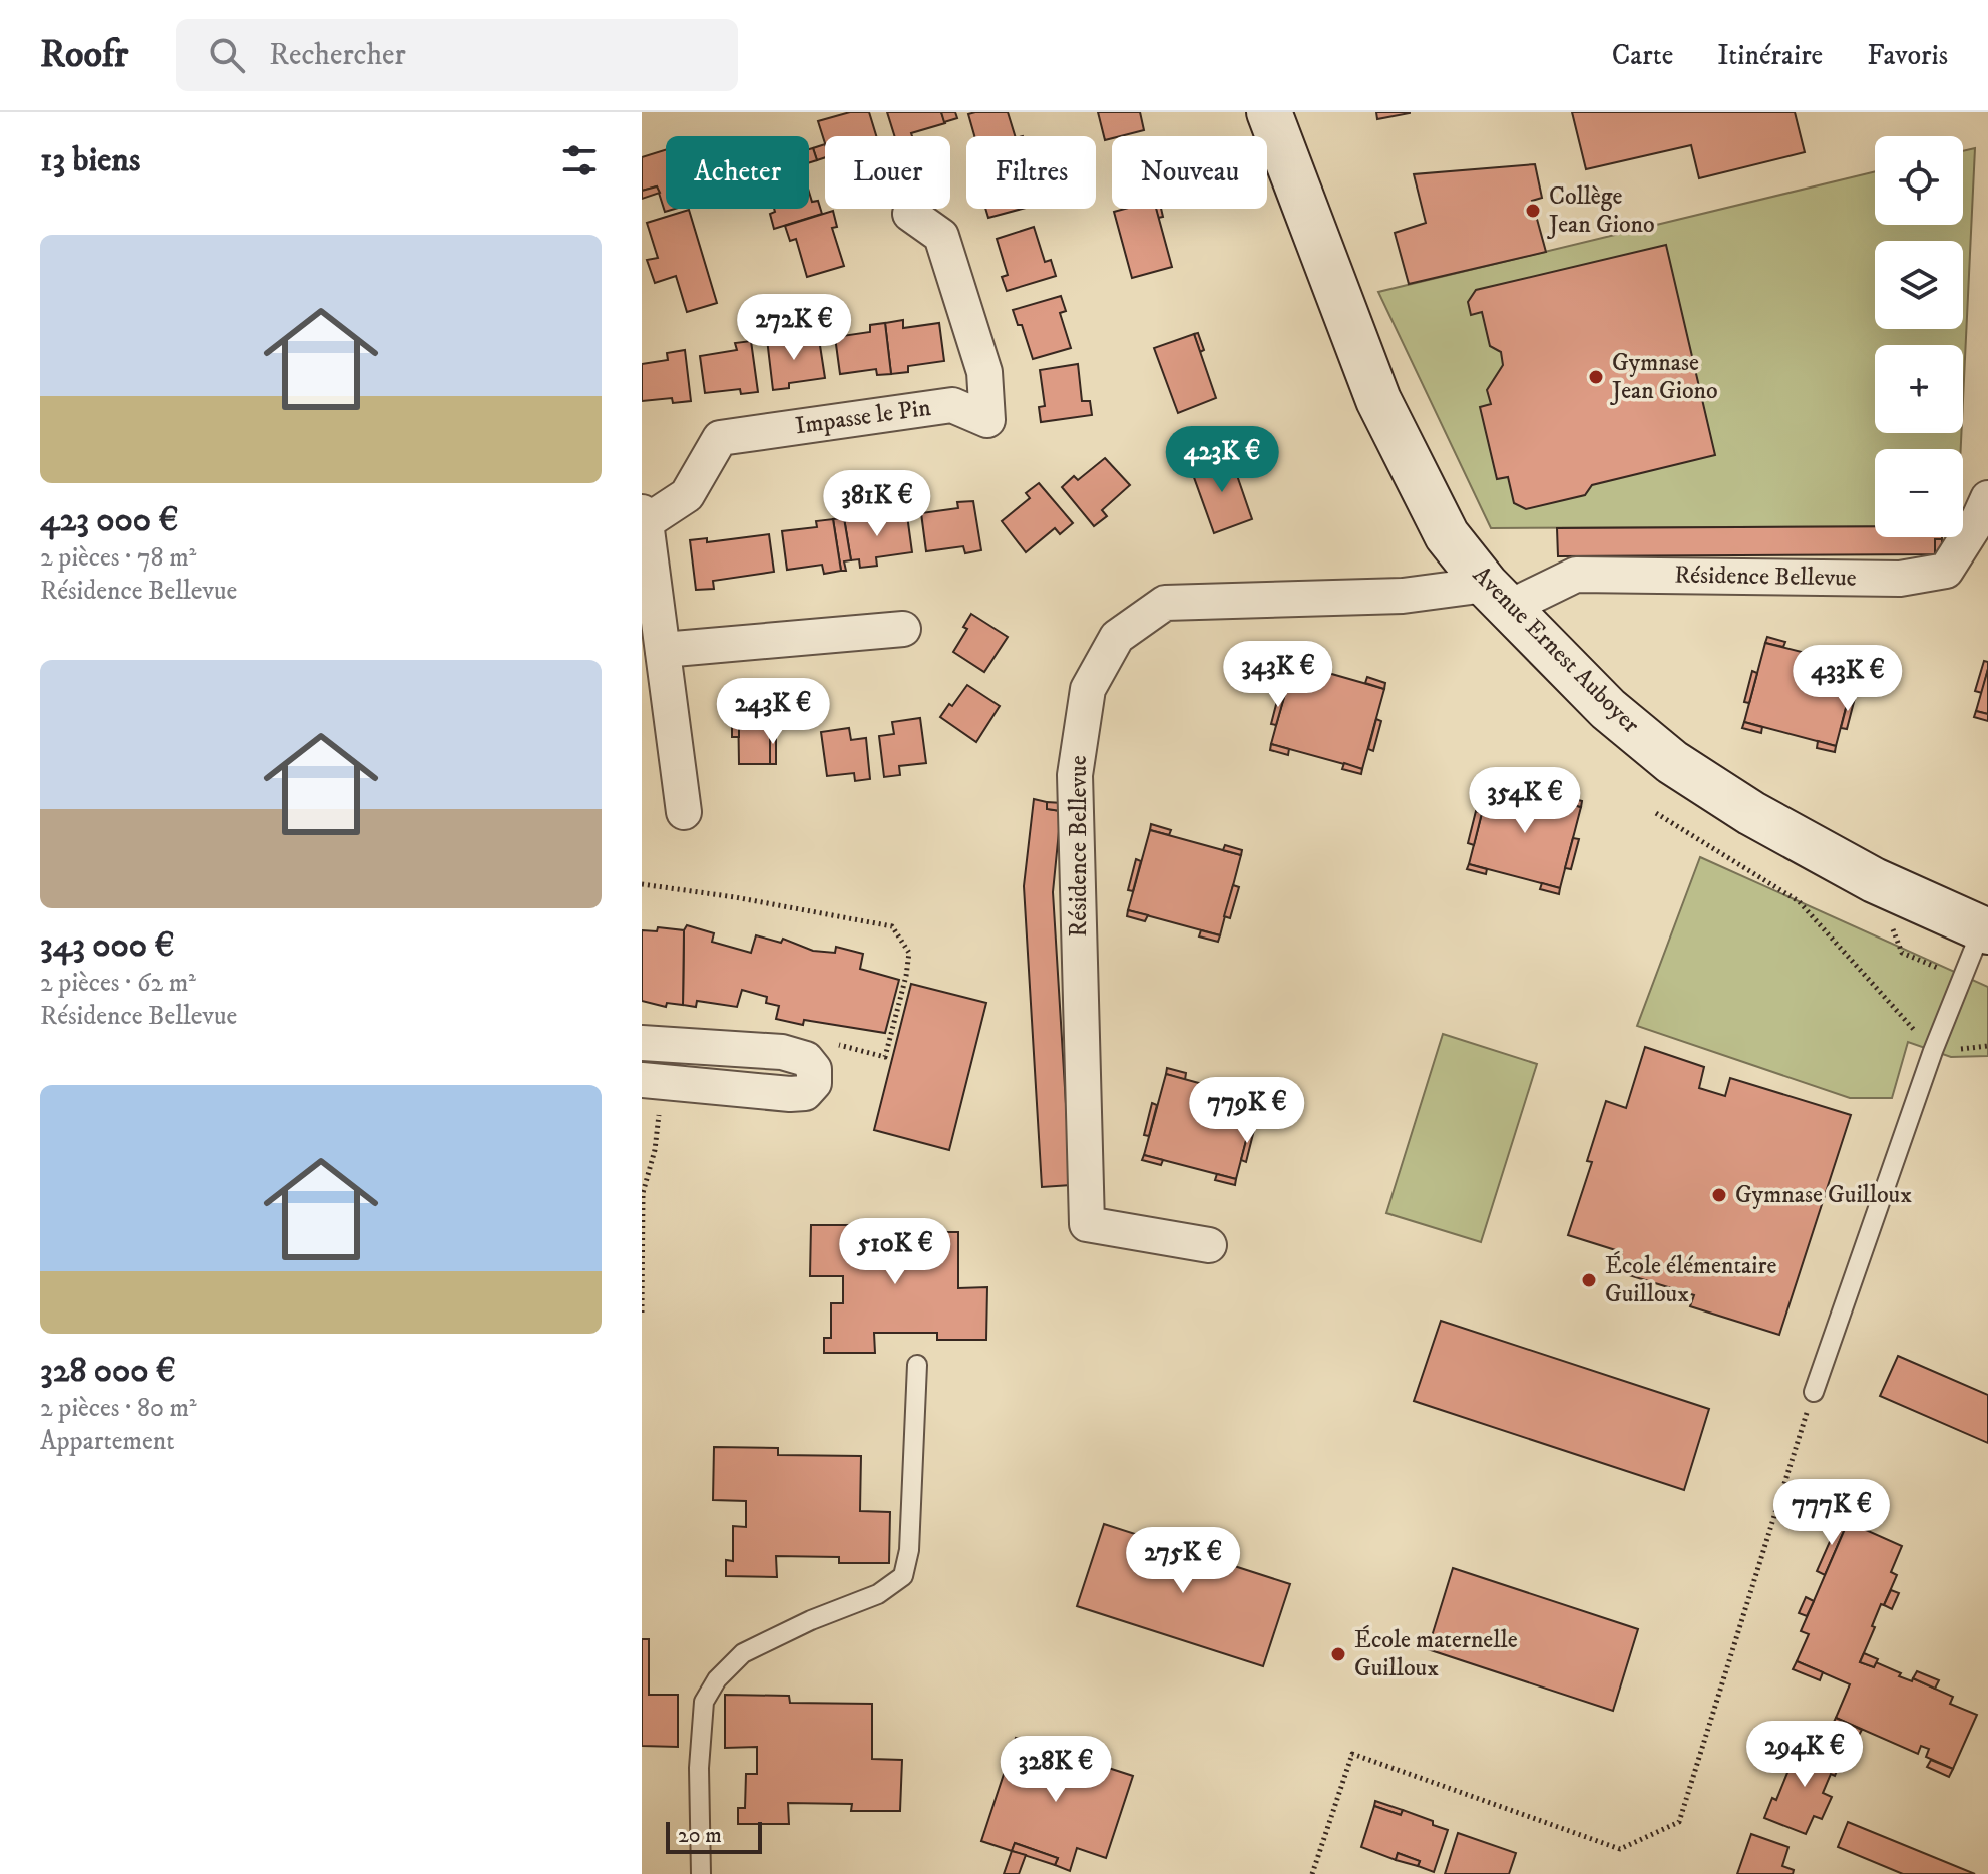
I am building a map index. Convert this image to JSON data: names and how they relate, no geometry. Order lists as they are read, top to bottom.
{
  "streets": {
    "street": ["Impasse le Pin", "Résidence Bellevue", "Avenue Ernest Auboyer"]
  },
  "crossings": [
    ["Résidence Bellevue", "Avenue Ernest Auboyer"]
  ],
  "places": [
    "Collège Jean Giono",
    "Gymnase Jean Giono",
    "Gymnase Guilloux",
    "École élémentaire Guilloux",
    "École maternelle Guilloux"
  ],
  "scale_bar": "20 m",
  "page": {
    "header": "Roofr",
    "search": "Rechercher",
    "nav": ["Carte", "Itinéraire", "Favoris"],
    "heading": "13 biens",
    "map_buttons": ["+", "−"],
    "chip": [
      "Acheter",
      "Louer",
      "Filtres",
      "Nouveau"
    ],
    "list": [
      {
        "name": "423 000 €",
        "note": "2 pièces · 78 m² · Résidence Bellevue"
      },
      {
        "name": "343 000 €",
        "note": "2 pièces · 62 m² · Résidence Bellevue"
      },
      {
        "name": "328 000 €",
        "note": "2 pièces · 80 m² · Appartement"
      }
    ],
    "price": [
      "272K €",
      "423K €",
      "381K €",
      "343K €",
      "433K €",
      "243K €",
      "354K €",
      "779K €",
      "510K €",
      "777K €",
      "275K €",
      "294K €",
      "328K €"
    ],
    "scale": "20 m"
  }
}
